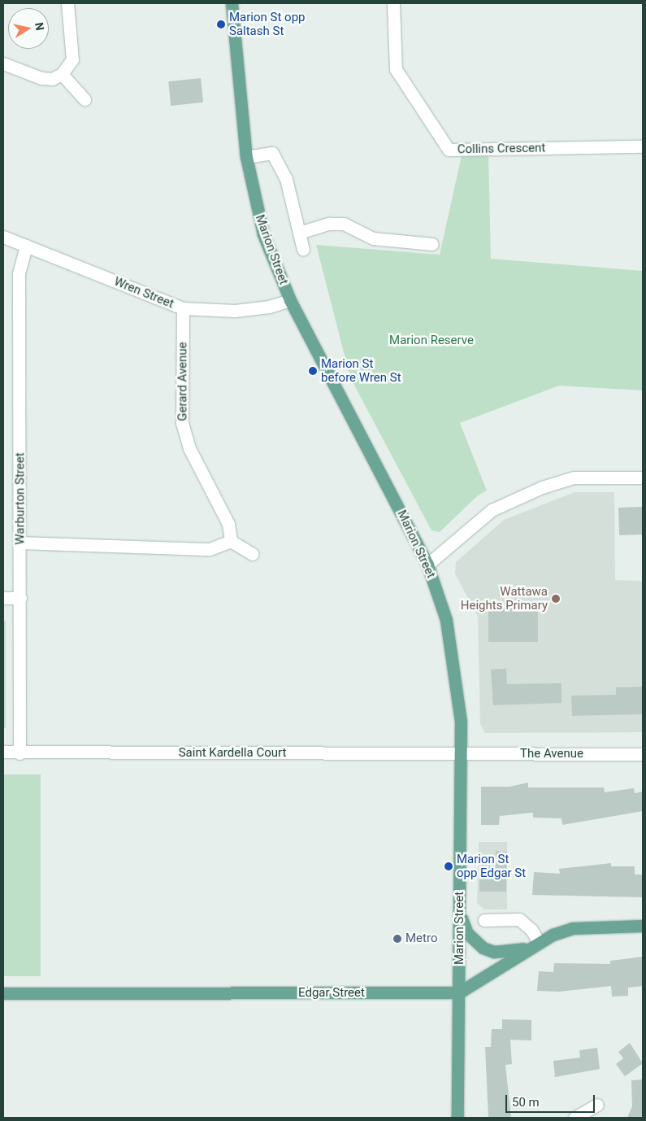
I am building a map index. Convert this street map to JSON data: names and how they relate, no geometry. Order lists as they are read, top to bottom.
{
  "streets": {
    "main road": ["Marion Street", "Edgar Street"],
    "street": [
      "Collins Crescent",
      "Wren Street",
      "Gerard Avenue",
      "Warburton Street",
      "Saint Kardella Court",
      "The Avenue"
    ]
  },
  "crossings": [
    ["Marion Street", "Wren Street"],
    ["Marion Street", "Saint Kardella Court"],
    ["Marion Street", "The Avenue"],
    ["Marion Street", "Edgar Street"],
    ["Wren Street", "Gerard Avenue"],
    ["Wren Street", "Warburton Street"],
    ["Warburton Street", "Saint Kardella Court"],
    ["Saint Kardella Court", "The Avenue"]
  ],
  "parks": ["Marion Reserve"],
  "places": [
    "Marion St opp Saltash St",
    "Marion St before Wren St",
    "Wattawa Heights Primary",
    "Marion St opp Edgar St",
    "Metro"
  ],
  "scale_bar": "50 m",
  "north": "right"
}
